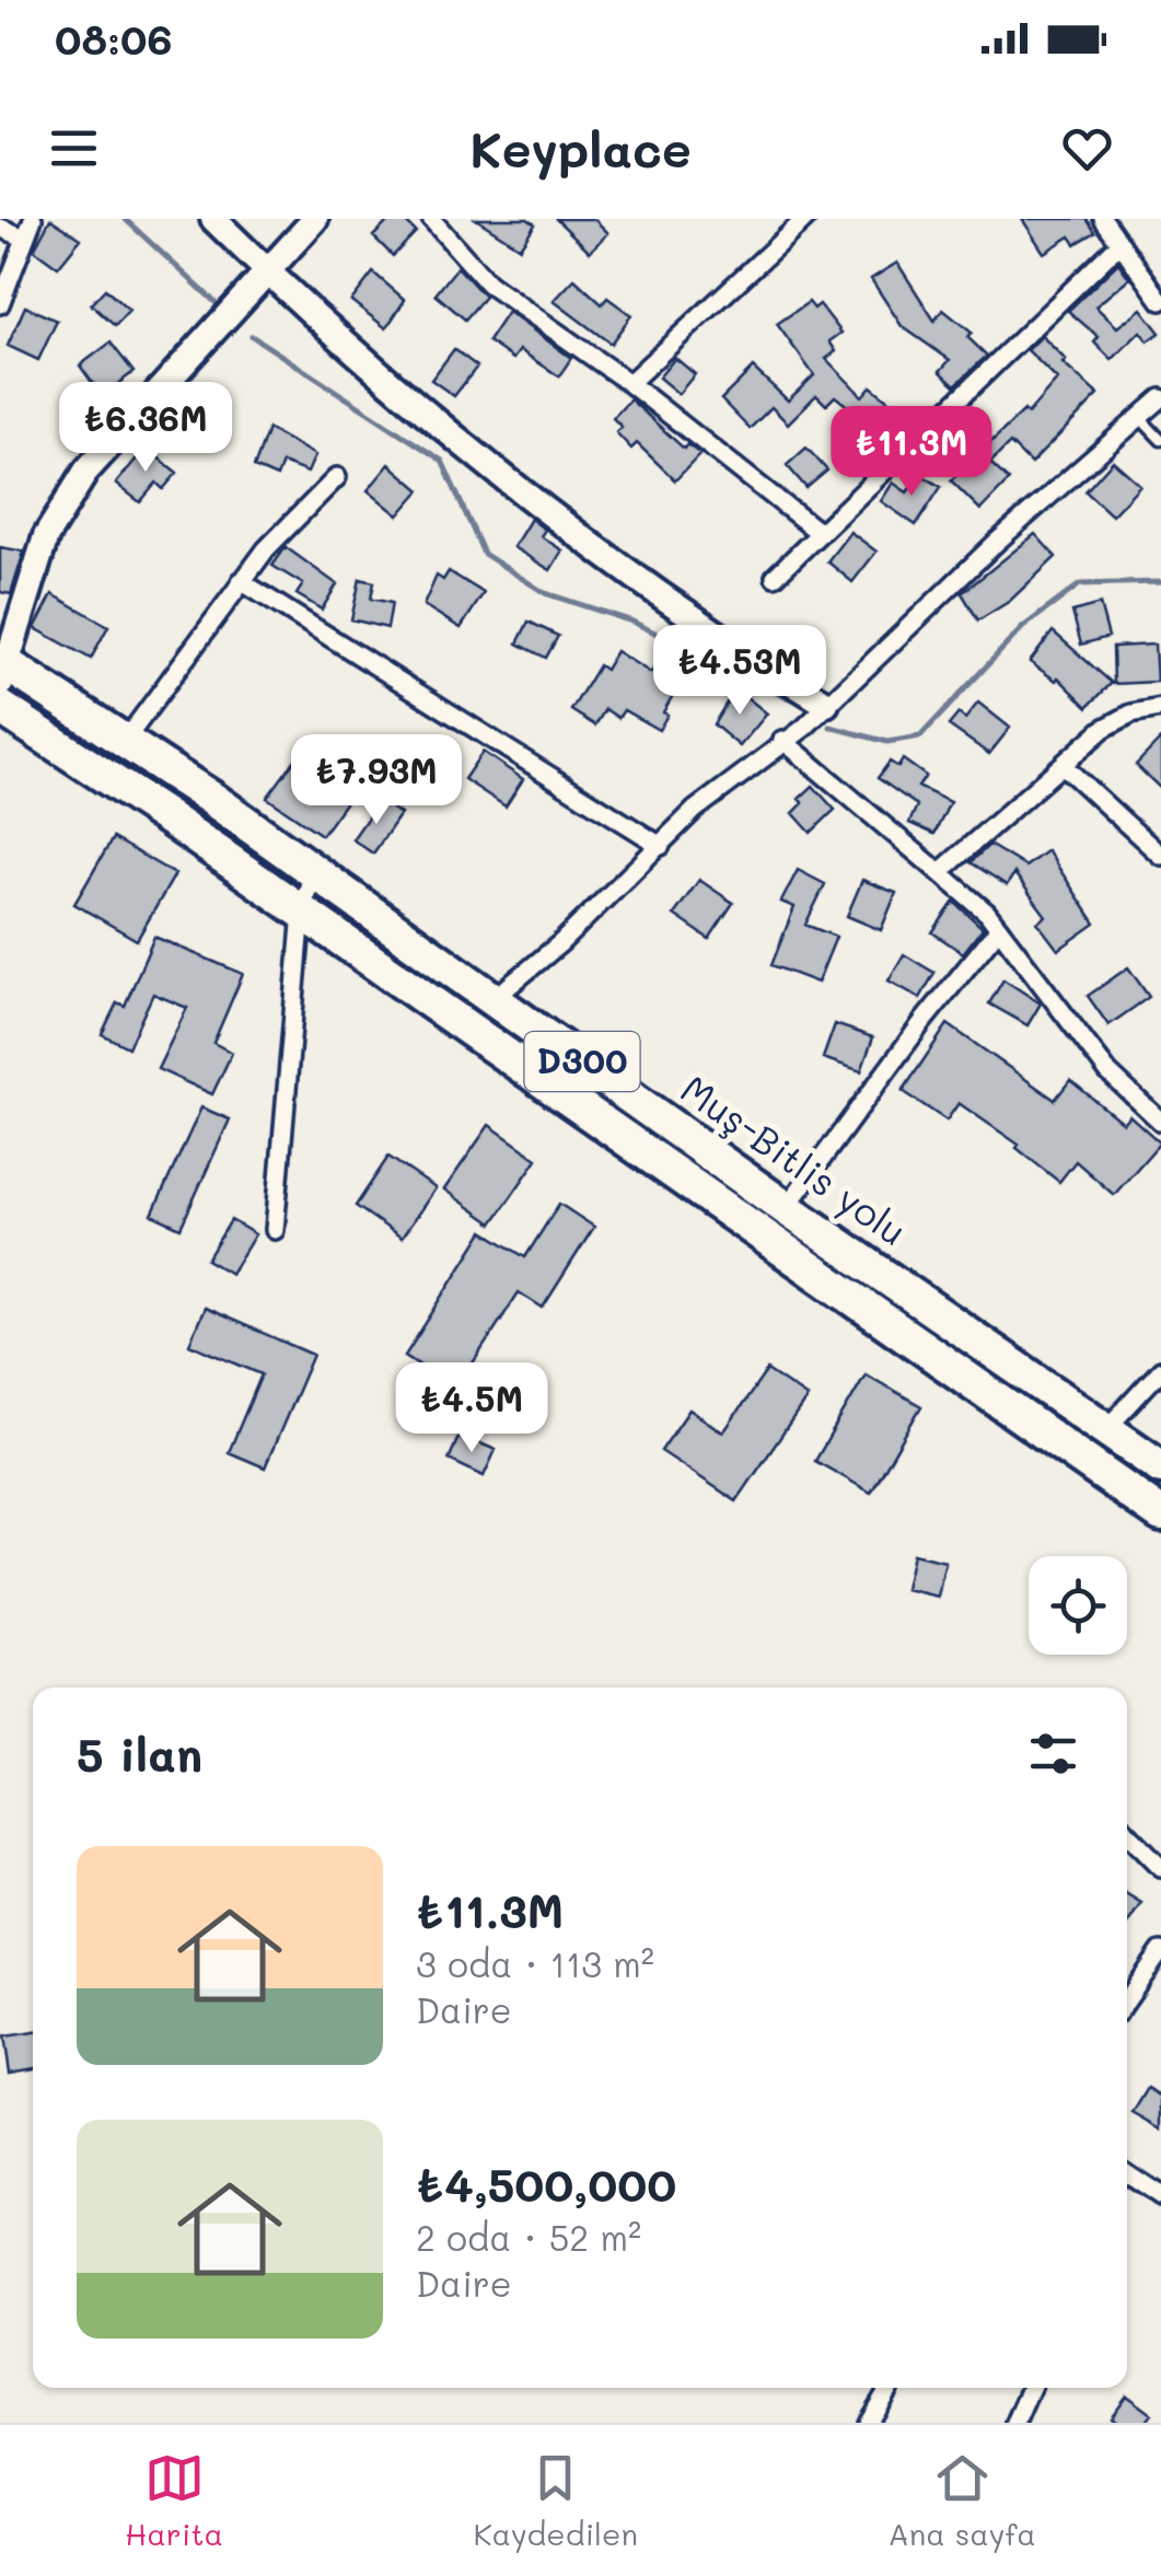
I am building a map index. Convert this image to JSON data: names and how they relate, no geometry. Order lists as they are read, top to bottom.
{
  "streets": {
    "highway": ["D300", "Muş-Bitlis yolu"]
  },
  "page": {
    "status": "08:06",
    "header": "Keyplace",
    "price": [
      "₺6.36M",
      "₺11.3M",
      "₺4.53M",
      "₺7.93M",
      "₺4.5M"
    ],
    "heading": "5 ilan",
    "list": [
      {
        "name": "₺11.3M",
        "note": "3 oda · 113 m² · Daire"
      },
      {
        "name": "₺4,500,000",
        "note": "2 oda · 52 m² · Daire"
      }
    ],
    "tabs": ["Harita", "Kaydedilen", "Ana sayfa"]
  }
}
